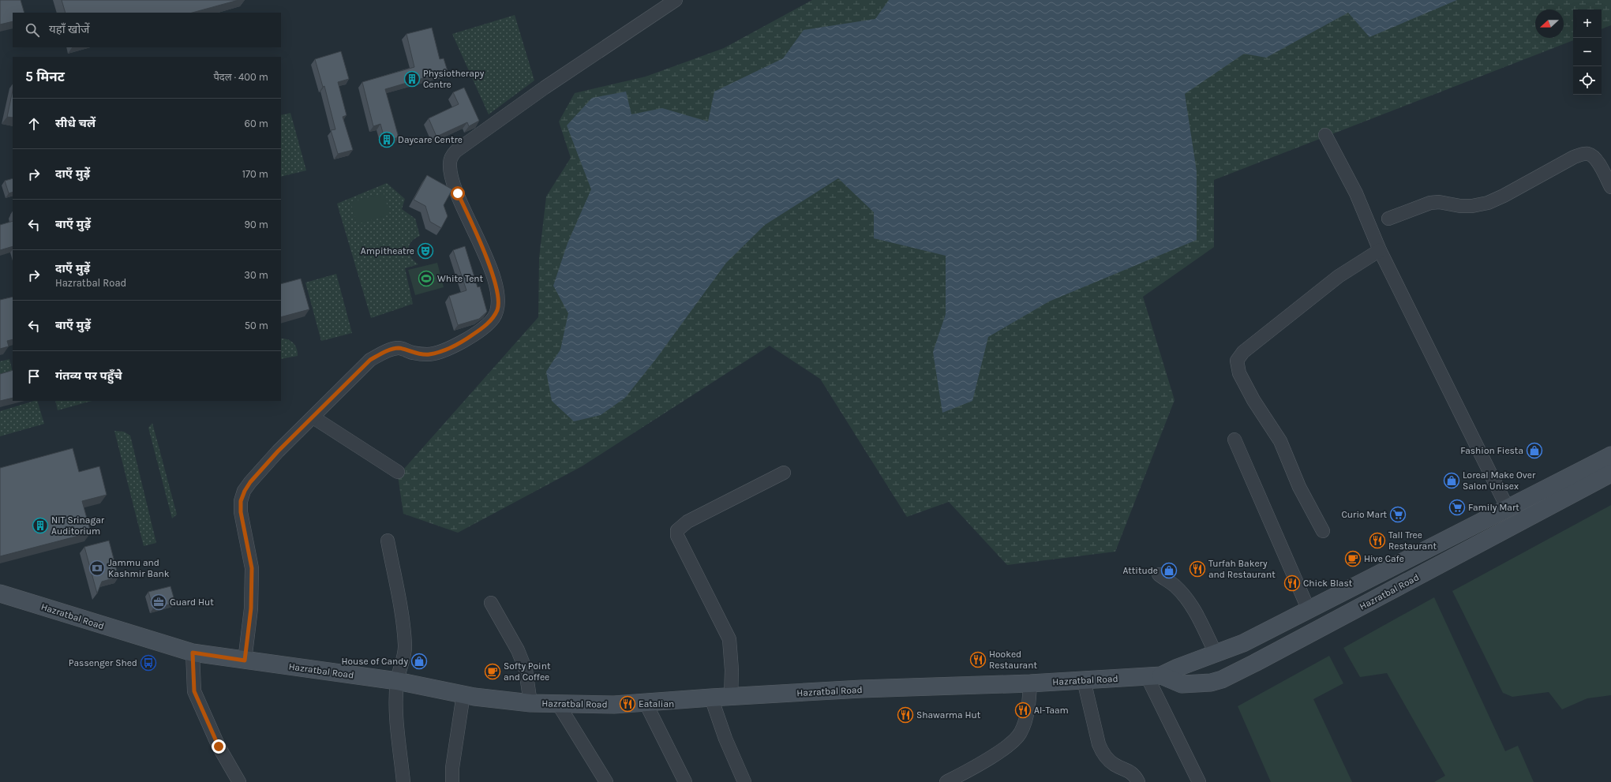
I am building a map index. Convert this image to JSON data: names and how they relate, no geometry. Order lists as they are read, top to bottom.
{
  "streets": {
    "main road": ["Hazratbal Road"]
  },
  "places": {
    "building": ["Physiotherapy Centre", "Daycare Centre", "NIT Srinagar Auditorium"],
    "theatre": ["Ampitheatre"],
    "sports": ["White Tent"],
    "shop": [
      "Fashion Fiesta",
      "Loreal Make Over Salon Unisex",
      "Attitude",
      "House of Candy"
    ],
    "supermarket": ["Family Mart", "Curio Mart"],
    "restaurant": [
      "Tall Tree Restaurant",
      "Turfah Bakery and Restaurant",
      "Chick Blast",
      "Hooked Restaurant",
      "Eatalian",
      "Al-Taam",
      "Shawarma Hut"
    ],
    "cafe": ["Hive Cafe", "Softy Point and Coffee"],
    "bank": ["Jammu and Kashmir Bank"],
    "office": ["Guard Hut"],
    "bus stop": ["Passenger Shed"]
  },
  "north": "left",
  "page": {
    "map_buttons": ["+", "−"],
    "search": "यहाँ खोजें",
    "heading": ["5 मिनट", "पैदल · 400 m"],
    "list": [
      ["सीधे चलें", "60 m"],
      ["दाएँ मुड़ें", "170 m"],
      ["बाएँ मुड़ें", "90 m"],
      ["दाएँ मुड़ें", "Hazratbal Road", "30 m"],
      ["बाएँ मुड़ें", "50 m"],
      "गंतव्य पर पहुँचे"
    ]
  }
}
